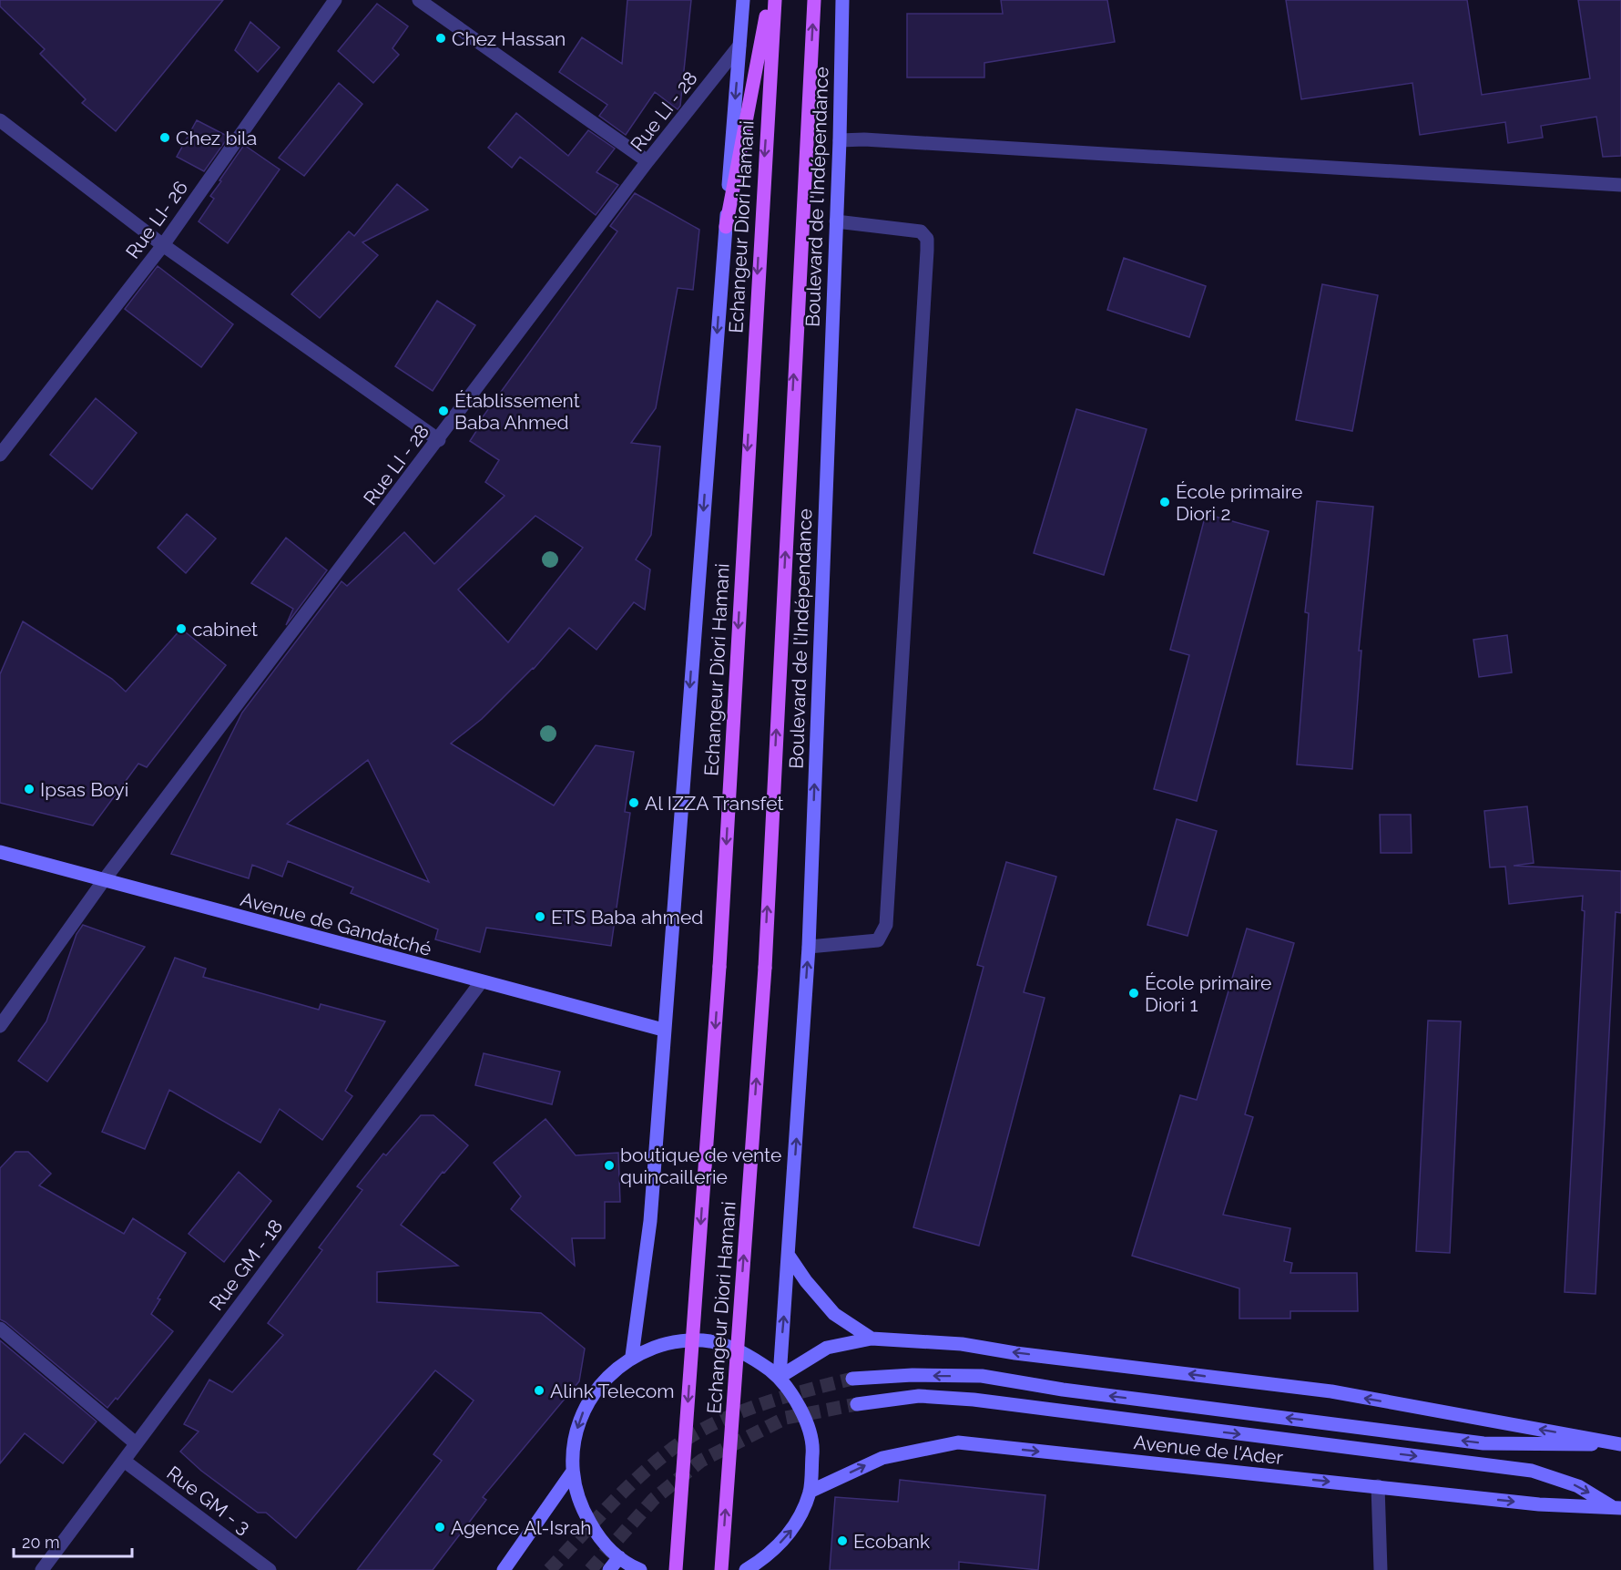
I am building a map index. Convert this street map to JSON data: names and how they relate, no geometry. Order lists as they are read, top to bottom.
{
  "streets": {
    "main road": [
      "Boulevard de l'Indépendance",
      "Echangeur Diori Hamani",
      "Avenue de Gandatché",
      "Avenue de l'Ader"
    ],
    "street": [
      "Rue LI - 28",
      "Rue LI- 26",
      "Rue GM - 18",
      "Rue GM - 3"
    ]
  },
  "crossings": [
    ["Rue LI - 28", "Avenue de Gandatché"],
    ["Boulevard de l'Indépendance", "Avenue de l'Ader"],
    ["Avenue de Gandatché", "Rue GM - 18"],
    ["Rue GM - 18", "Rue GM - 3"]
  ],
  "one_way": ["Boulevard de l'Indépendance"],
  "places": [
    "Chez Hassan",
    "Chez bila",
    "Établissement Baba Ahmed",
    "École primaire Diori 2",
    "cabinet",
    "Ipsas Boyi",
    "Al IZZA Transfet",
    "ETS Baba ahmed",
    "École primaire Diori 1",
    "boutique de vente quincaillerie",
    "Alink Telecom",
    "Agence Al-Israh",
    "Ecobank"
  ],
  "scale_bar": "20 m"
}
